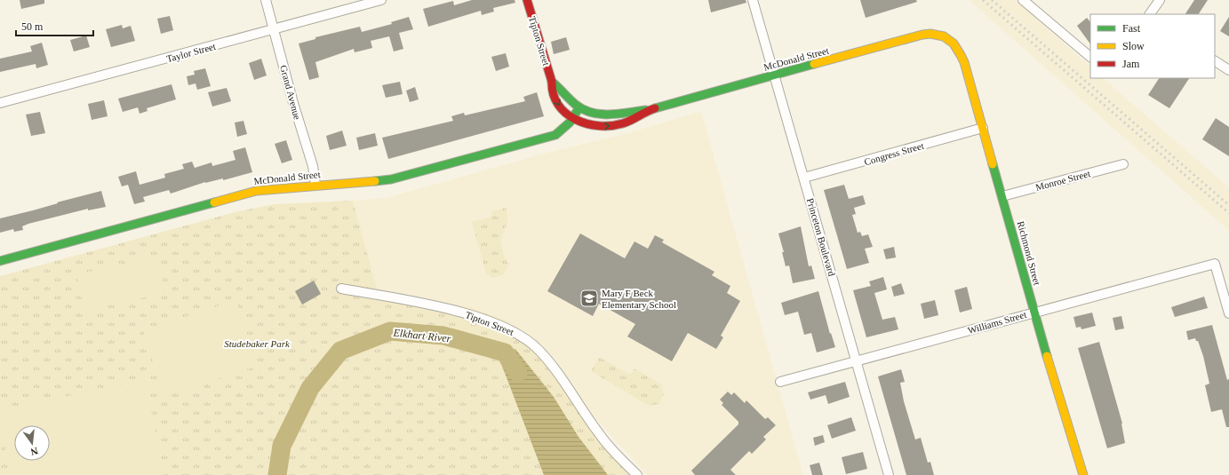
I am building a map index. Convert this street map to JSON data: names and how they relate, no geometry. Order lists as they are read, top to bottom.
{
  "streets": {
    "street": [
      "Tipton Street",
      "Taylor Street",
      "McDonald Street",
      "Grand Avenue",
      "Congress Street",
      "Monroe Street",
      "Princeton Boulevard",
      "Richmond Street",
      "Williams Street"
    ]
  },
  "crossings": [
    ["Tipton Street", "McDonald Street"],
    ["Taylor Street", "Grand Avenue"],
    ["McDonald Street", "Grand Avenue"],
    ["McDonald Street", "Princeton Boulevard"],
    ["McDonald Street", "Richmond Street"],
    ["Congress Street", "Princeton Boulevard"],
    ["Congress Street", "Richmond Street"],
    ["Monroe Street", "Richmond Street"],
    ["Princeton Boulevard", "Williams Street"],
    ["Richmond Street", "Williams Street"]
  ],
  "water": ["Elkhart River"],
  "parks": ["Studebaker Park"],
  "places": {
    "school or university": ["Mary F Beck Elementary School"]
  },
  "legend": ["Fast", "Slow", "Jam"],
  "scale_bar": "50 m",
  "north": "bottom"
}
